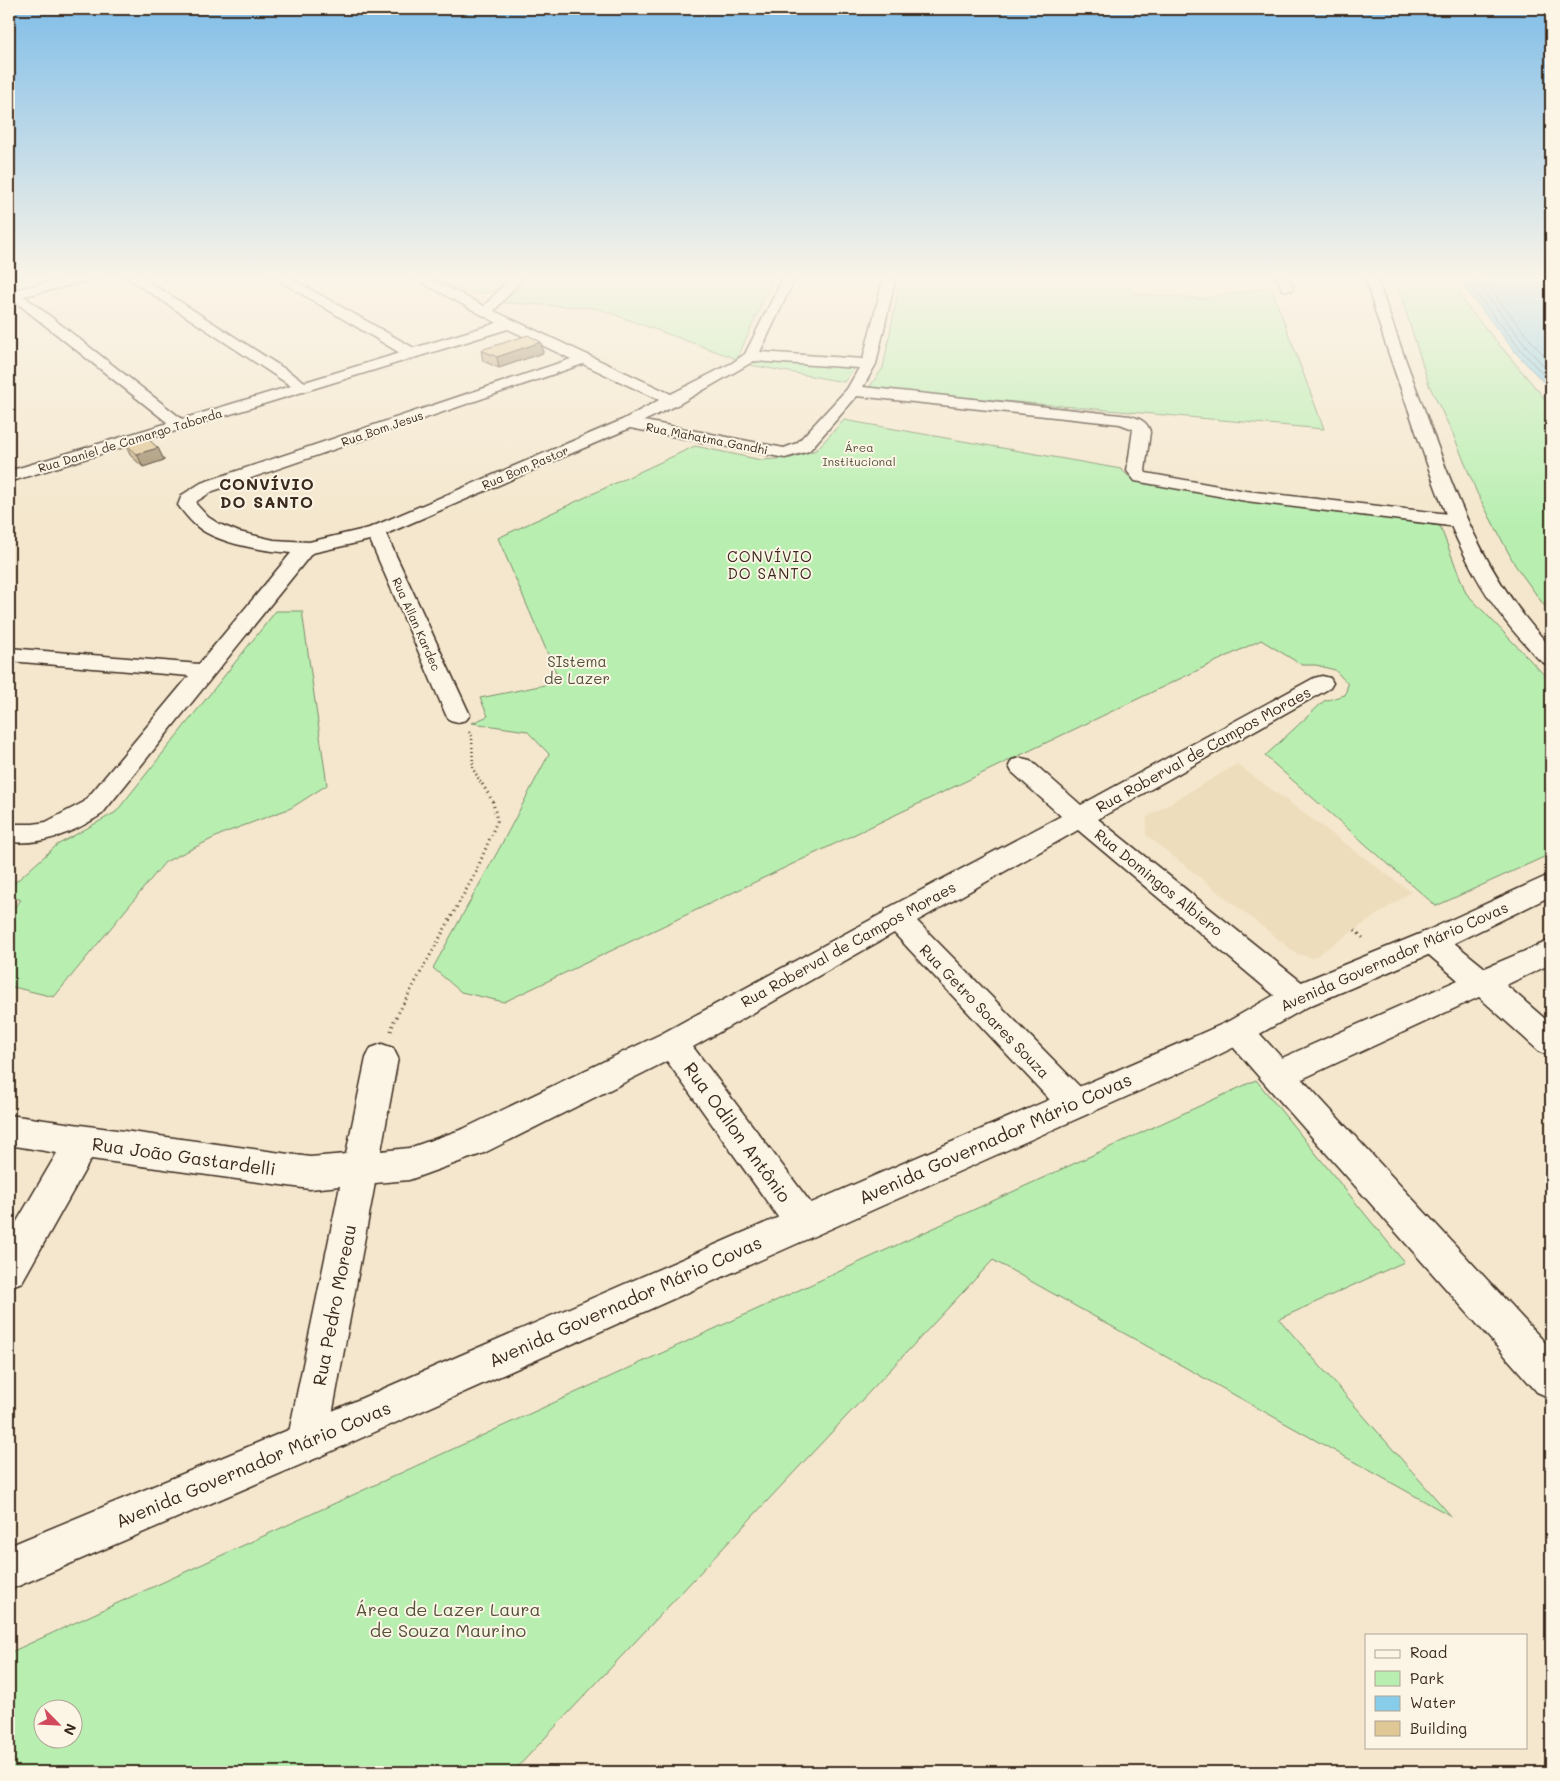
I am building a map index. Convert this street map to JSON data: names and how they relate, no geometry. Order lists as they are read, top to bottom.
{
  "streets": {
    "street": [
      "Rua Bom Jesus",
      "Rua Mahatma Gandhi",
      "Rua Daniel de Camargo Taborda",
      "Rua Bom Pastor",
      "Rua Allan Kardec",
      "Rua Roberval de Campos Moraes",
      "Rua Domingos Albiero",
      "Avenida Governador Mário Covas",
      "Rua Getro Soares Souza",
      "Rua Odilon Antônio",
      "Rua João Gastardelli",
      "Rua Pedro Moreau"
    ]
  },
  "crossings": [
    ["Rua Bom Jesus", "Rua Bom Pastor"],
    ["Rua Mahatma Gandhi", "Rua Bom Pastor"],
    ["Rua Bom Pastor", "Rua Allan Kardec"],
    ["Rua Roberval de Campos Moraes", "Rua Domingos Albiero"],
    ["Rua Roberval de Campos Moraes", "Rua Getro Soares Souza"],
    ["Rua Roberval de Campos Moraes", "Rua Odilon Antônio"],
    ["Rua Roberval de Campos Moraes", "Rua João Gastardelli"],
    ["Rua Roberval de Campos Moraes", "Rua Pedro Moreau"],
    ["Rua Domingos Albiero", "Avenida Governador Mário Covas"],
    ["Avenida Governador Mário Covas", "Rua Getro Soares Souza"],
    ["Avenida Governador Mário Covas", "Rua Odilon Antônio"],
    ["Avenida Governador Mário Covas", "Rua Pedro Moreau"],
    ["Rua João Gastardelli", "Rua Pedro Moreau"]
  ],
  "districts": ["CONVÍVIO DO SANTO", "CONVÍVIO DO SANTO"],
  "parks": ["Área Institucional", "SIstema de Lazer", "Área de Lazer Laura de Souza Maurino"],
  "legend": [
    "Road",
    "Park",
    "Water",
    "Building"
  ],
  "north": "bottom right"
}
